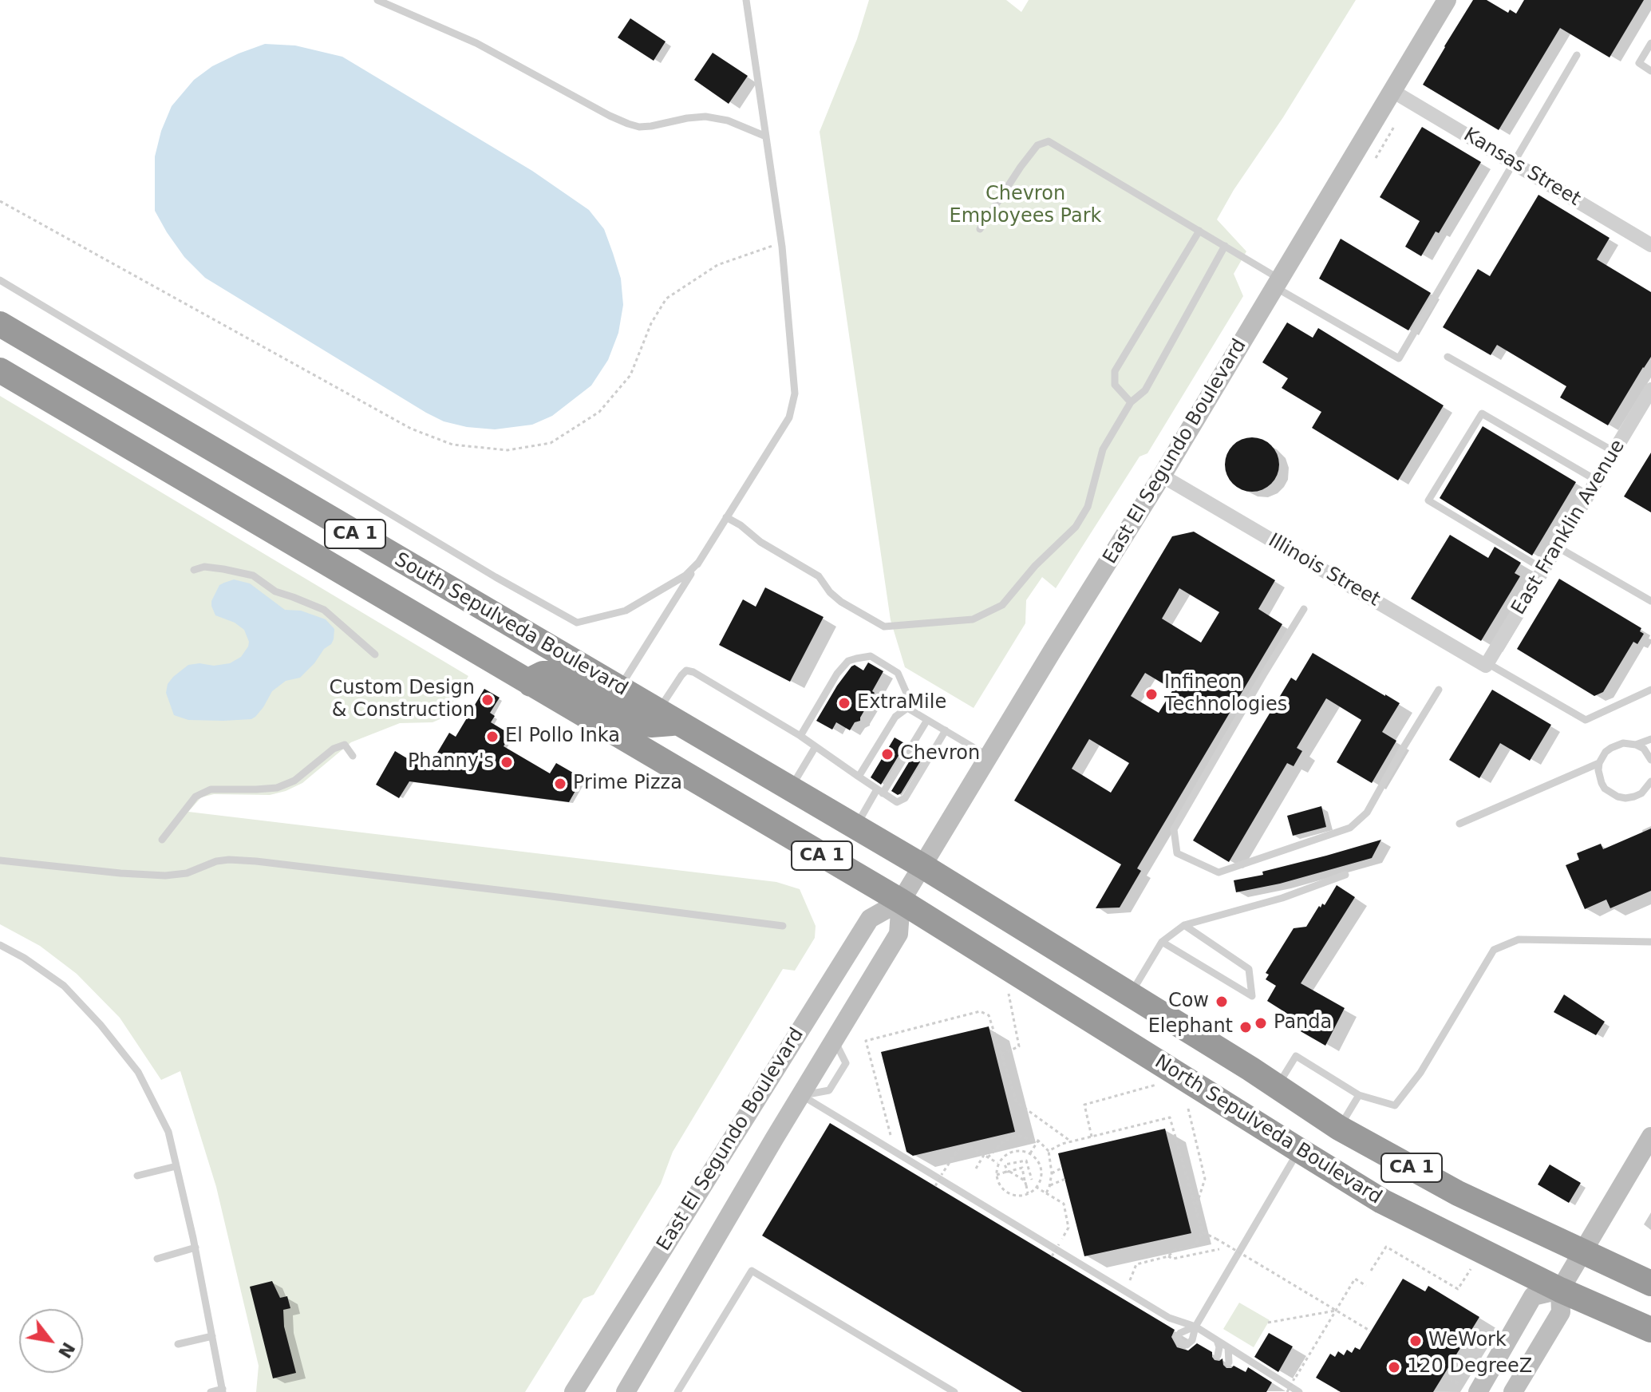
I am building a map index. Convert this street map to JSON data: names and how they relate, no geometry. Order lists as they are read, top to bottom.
{
  "streets": {
    "highway": ["CA 1", "South Sepulveda Boulevard", "North Sepulveda Boulevard"],
    "main road": ["East El Segundo Boulevard"],
    "street": ["Kansas Street", "East Franklin Avenue", "Illinois Street"]
  },
  "crossings": [
    ["Kansas Street", "East El Segundo Boulevard"],
    ["East El Segundo Boulevard", "Illinois Street"],
    ["East El Segundo Boulevard", "South Sepulveda Boulevard"],
    ["East El Segundo Boulevard", "North Sepulveda Boulevard"],
    ["East Franklin Avenue", "Illinois Street"],
    ["South Sepulveda Boulevard", "North Sepulveda Boulevard"]
  ],
  "parks": ["Chevron Employees Park"],
  "places": [
    "Infineon Technologies",
    "Custom Design & Construction",
    "ExtraMile",
    "El Pollo Inka",
    "Chevron",
    "Phanny's",
    "Prime Pizza",
    "Cow",
    "Panda",
    "Elephant",
    "WeWork",
    "120 DegreeZ"
  ],
  "north": "bottom right"
}
